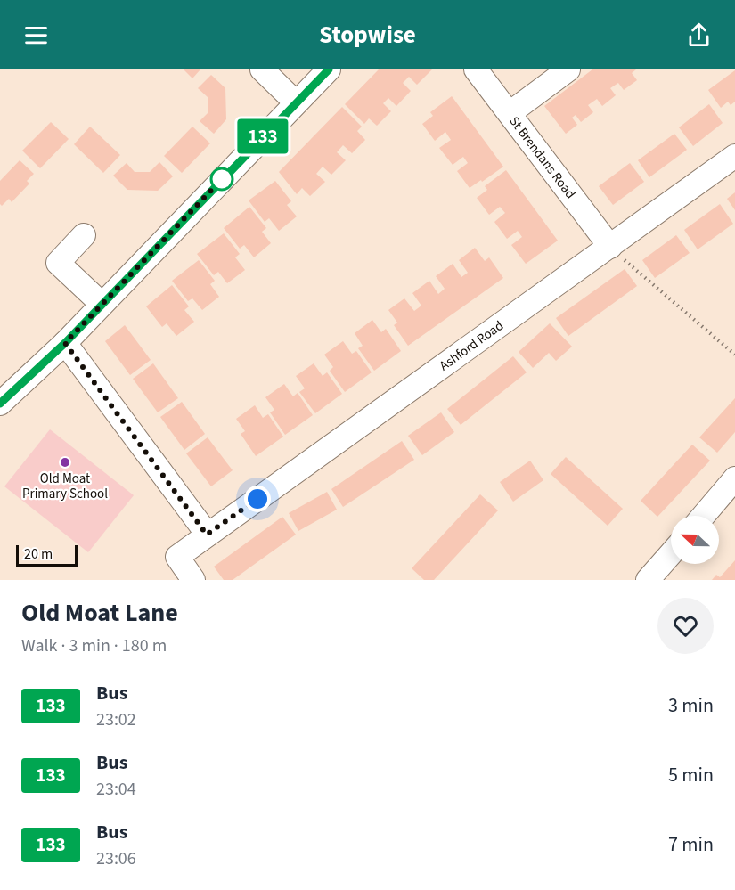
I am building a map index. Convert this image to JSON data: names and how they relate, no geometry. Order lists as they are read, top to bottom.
{
  "streets": {
    "street": ["St Brendans Road", "Ashford Road"]
  },
  "crossings": [
    ["St Brendans Road", "Ashford Road"]
  ],
  "places": ["Old Moat Primary School"],
  "lines": ["bus line 133"],
  "scale_bar": "20 m",
  "north": "left",
  "page": {
    "header": "Stopwise",
    "on_map": "133",
    "scale": "20 m",
    "heading": ["Old Moat Lane", "Walk · 3 min · 180 m"],
    "list": [
      {
        "mark": "133",
        "name": "Bus",
        "note": "23:02",
        "value": "3 min"
      },
      {
        "mark": "133",
        "name": "Bus",
        "note": "23:04",
        "value": "5 min"
      },
      {
        "mark": "133",
        "name": "Bus",
        "note": "23:06",
        "value": "7 min"
      }
    ]
  }
}
